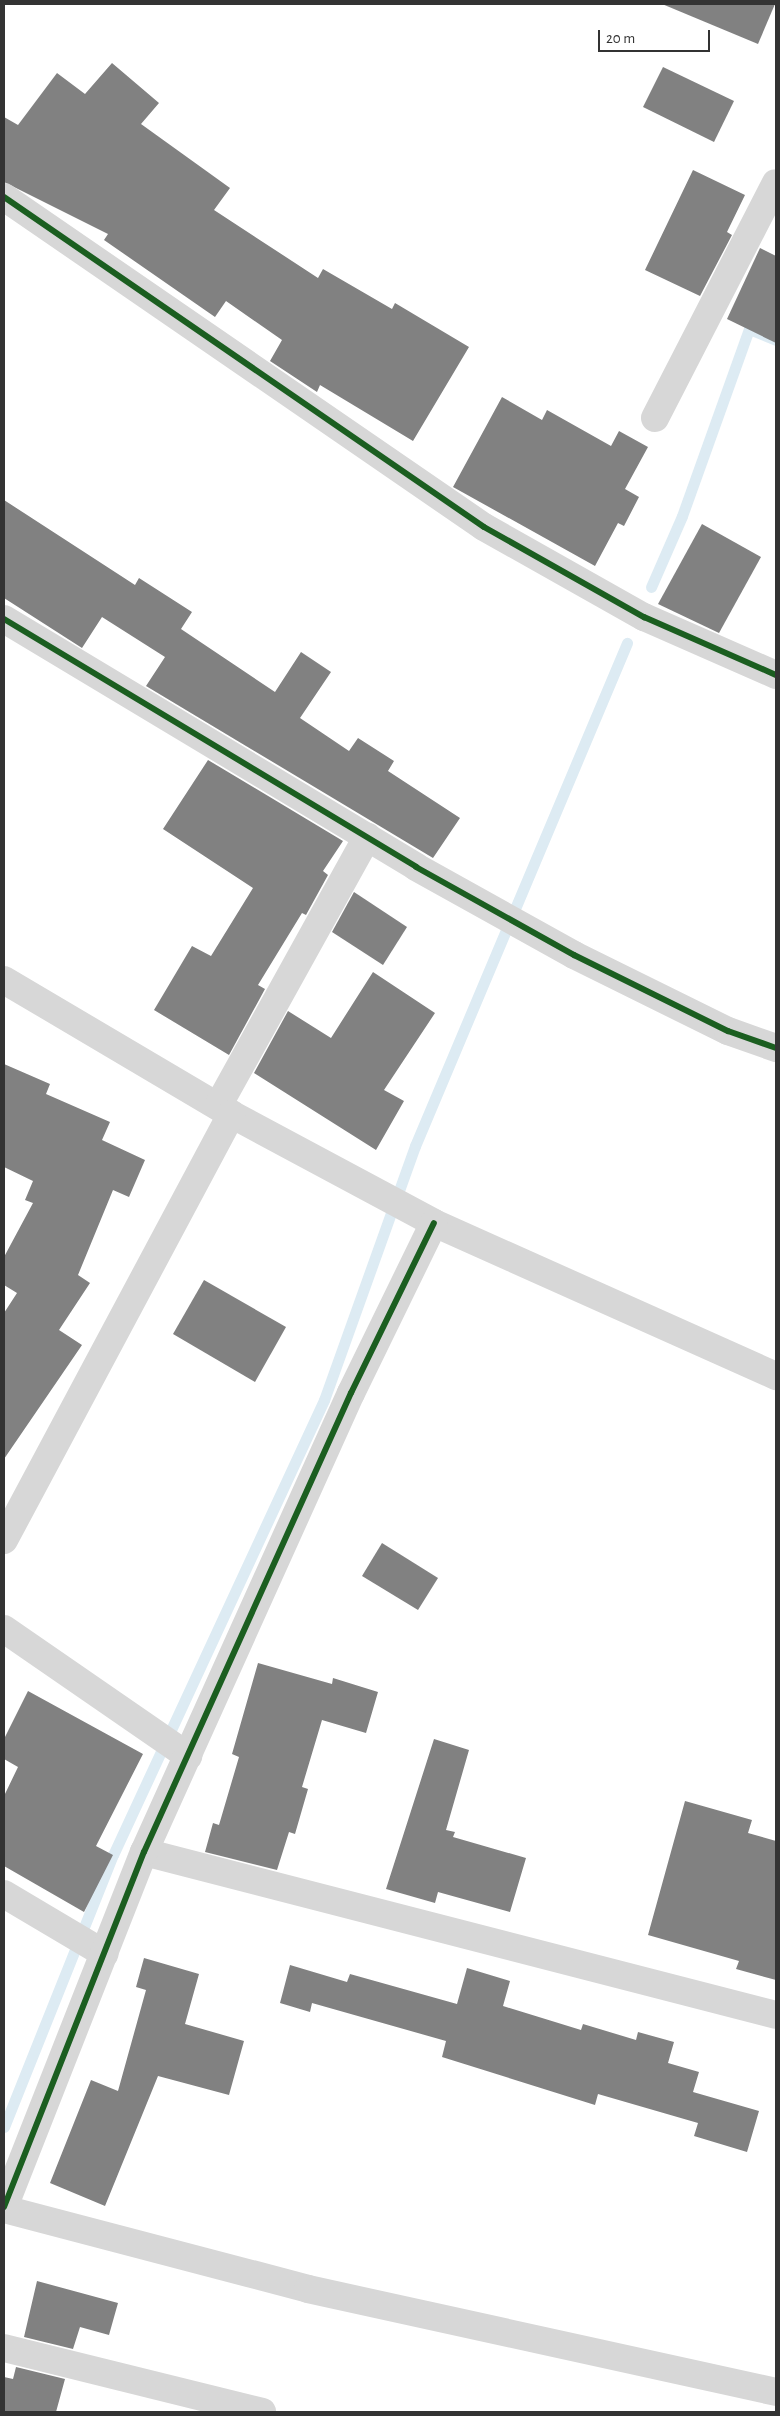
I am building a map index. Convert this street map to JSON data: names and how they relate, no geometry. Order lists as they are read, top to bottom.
{
  "scale_bar": "20 m"
}
